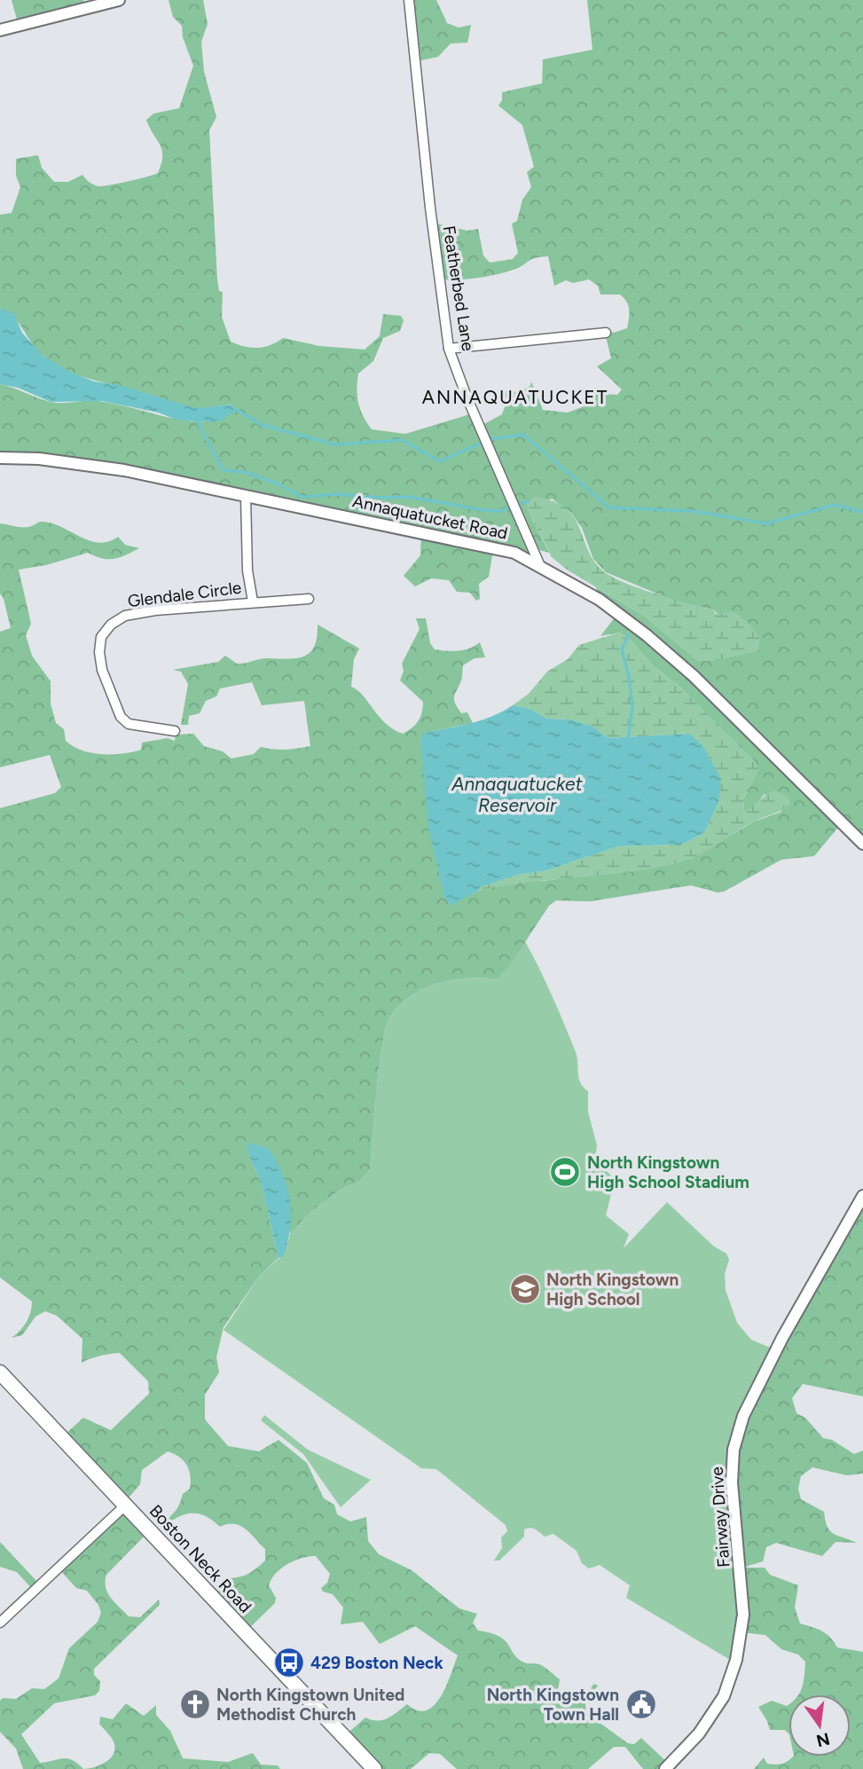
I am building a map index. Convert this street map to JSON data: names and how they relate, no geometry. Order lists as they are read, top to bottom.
{
  "streets": {
    "main road": ["Boston Neck Road"],
    "street": [
      "Featherbed Lane",
      "Annaquatucket Road",
      "Glendale Circle",
      "Fairway Drive"
    ]
  },
  "crossings": [
    ["Featherbed Lane", "Annaquatucket Road"]
  ],
  "districts": ["ANNAQUATUCKET"],
  "water": ["Annaquatucket Reservoir"],
  "places": {
    "sports": ["North Kingstown High School Stadium"],
    "school or university": ["North Kingstown High School"],
    "bus stop": ["429 Boston Neck"],
    "church": ["North Kingstown United Methodist Church"],
    "public building": ["North Kingstown Town Hall"]
  },
  "north": "bottom"
}
